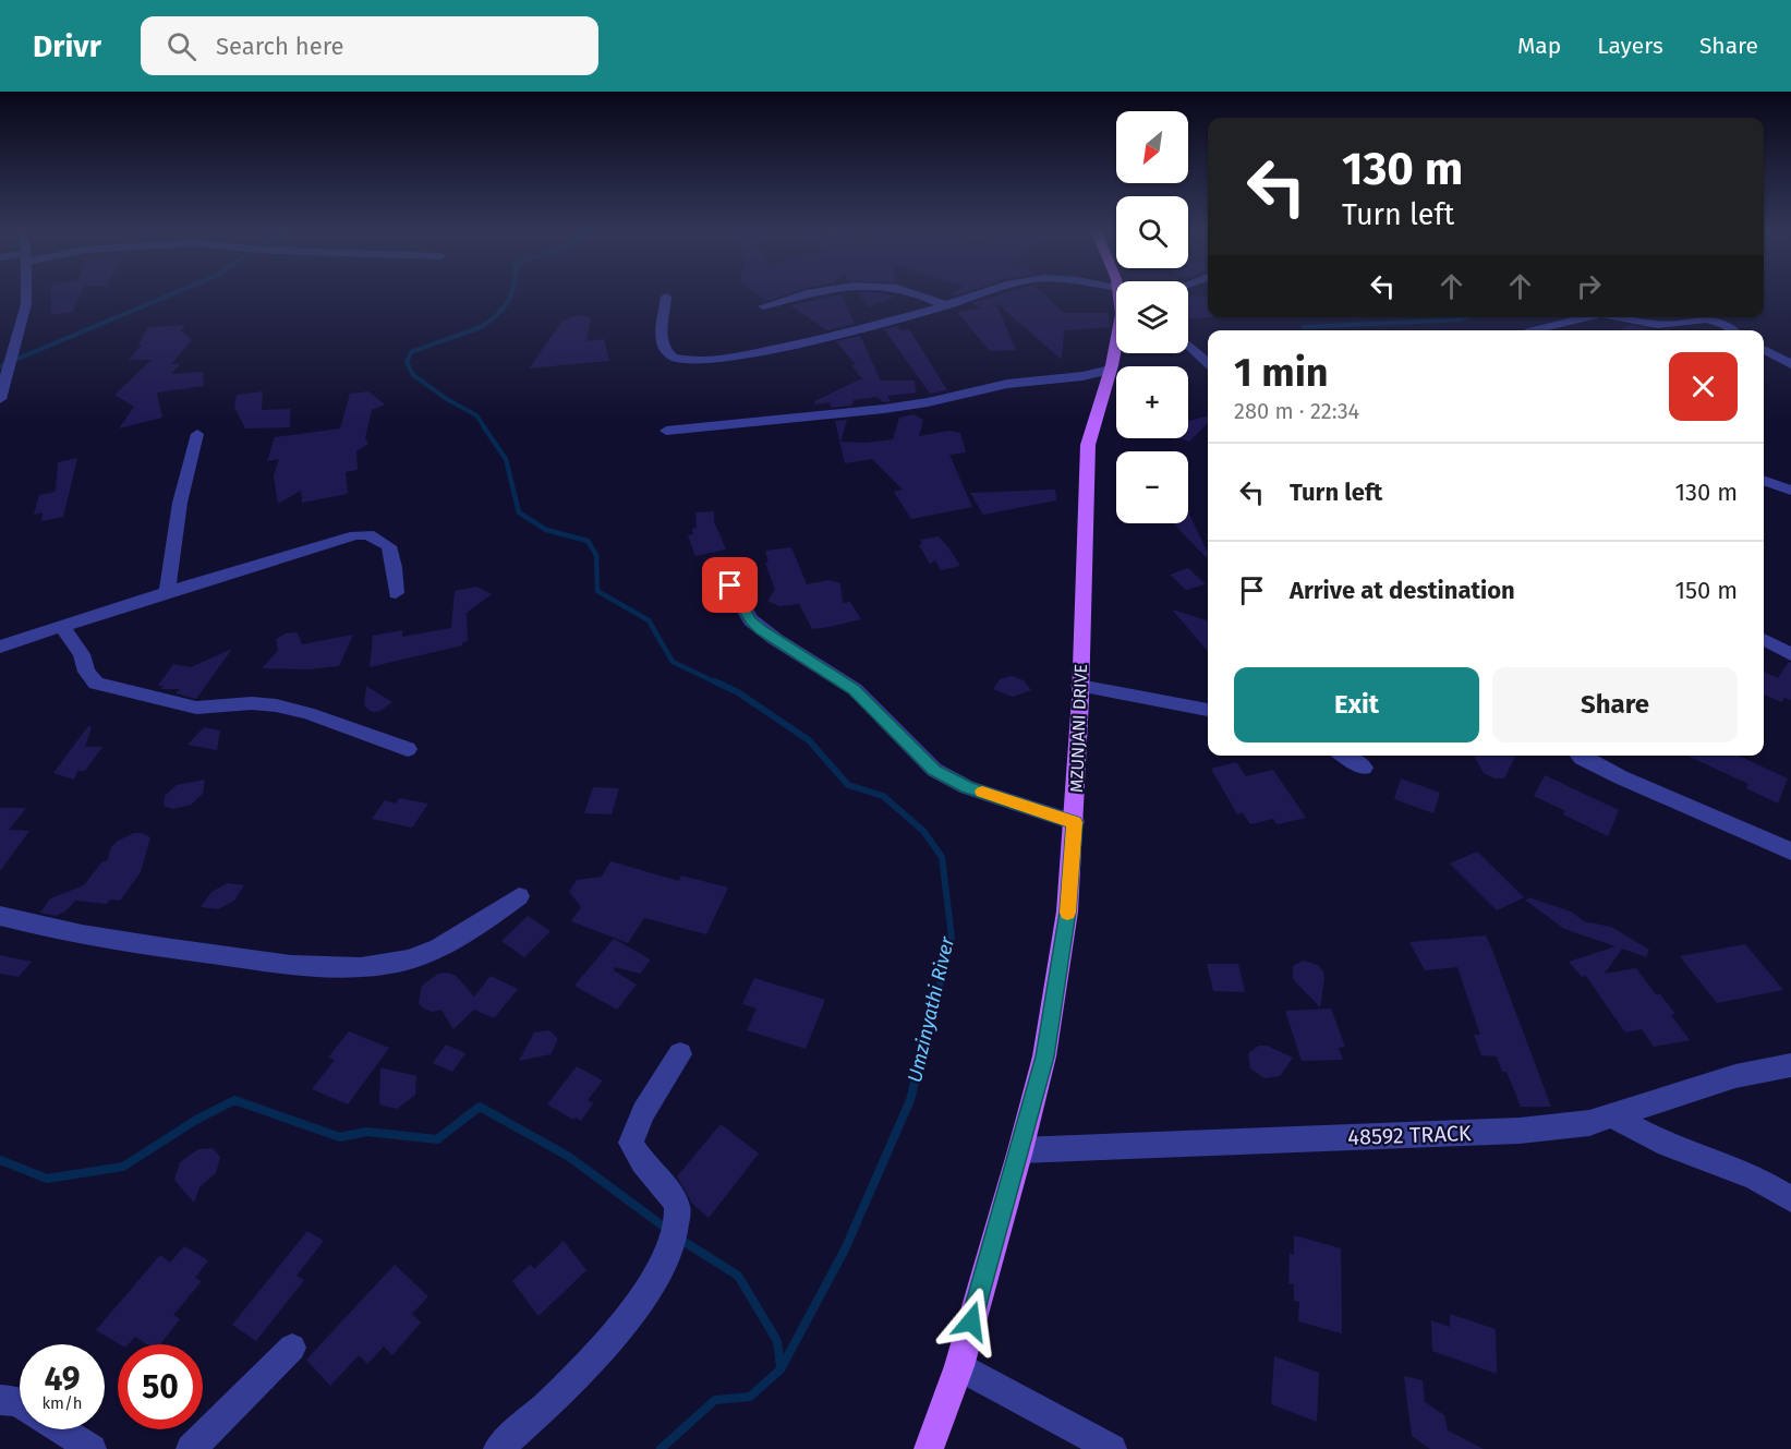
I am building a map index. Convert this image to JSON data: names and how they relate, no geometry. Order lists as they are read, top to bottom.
{
  "streets": {
    "main road": ["MZUNJANI DRIVE"],
    "street": ["48592 TRACK"]
  },
  "crossings": [
    ["MZUNJANI DRIVE", "48592 TRACK"]
  ],
  "water": ["Umzinyathi River"],
  "north": "bottom left",
  "page": {
    "header": "Drivr",
    "search": "Search here",
    "nav": ["Map", "Layers", "Share"],
    "map_buttons": ["+", "−"],
    "turn": ["130 m", "Turn left"],
    "heading": ["1 min", "280 m · 22:34"],
    "list": [
      {
        "name": "Turn left",
        "value": "130 m"
      },
      {
        "name": "Arrive at destination",
        "value": "150 m"
      }
    ],
    "buttons": ["Exit", "Share"],
    "speed": "49 km/h",
    "limit": "50"
  }
}
